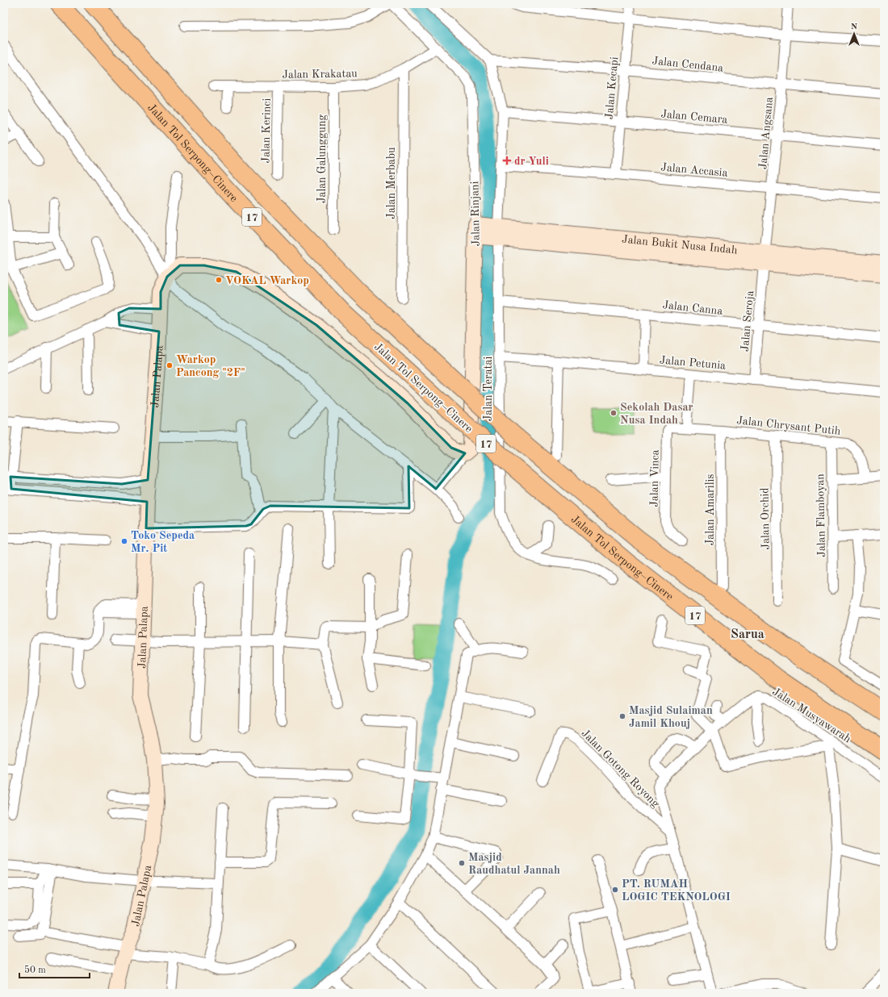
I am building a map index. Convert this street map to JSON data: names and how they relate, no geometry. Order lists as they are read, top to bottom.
{
  "streets": {
    "highway": ["Jalan Tol Serpong–Cinere", "17"],
    "street": [
      "Jalan Cendana",
      "Jalan Krakatau",
      "Jalan Kecapi",
      "Jalan Cemara",
      "Jalan Kerinci",
      "Jalan Angsana",
      "Jalan Galunggung",
      "Jalan Accasia",
      "Jalan Merbabu",
      "Jalan Rinjani",
      "Jalan Bukit Nusa Indah",
      "Jalan Canna",
      "Jalan Seroja",
      "Jalan Petunia",
      "Jalan Palapa",
      "Jalan Teratai",
      "Jalan Chrysant Putih",
      "Jalan Vinca",
      "Jalan Amarilis",
      "Jalan Flamboyan",
      "Jalan Orchid",
      "Jalan Musyawarah",
      "Jalan Gotong Royong"
    ]
  },
  "crossings": [
    ["Jalan Cendana", "Jalan Kecapi"],
    ["Jalan Cendana", "Jalan Angsana"],
    ["Jalan Cendana", "Jalan Teratai"],
    ["Jalan Krakatau", "Jalan Kerinci"],
    ["Jalan Krakatau", "Jalan Galunggung"],
    ["Jalan Krakatau", "Jalan Merbabu"],
    ["Jalan Krakatau", "Jalan Rinjani"],
    ["Jalan Kecapi", "Jalan Cemara"],
    ["Jalan Kecapi", "Jalan Accasia"],
    ["Jalan Cemara", "Jalan Angsana"],
    ["Jalan Cemara", "Jalan Teratai"],
    ["Jalan Angsana", "Jalan Accasia"],
    ["Jalan Angsana", "Jalan Bukit Nusa Indah"],
    ["Jalan Angsana", "Jalan Seroja"],
    ["Jalan Accasia", "Jalan Teratai"],
    ["Jalan Rinjani", "Jalan Bukit Nusa Indah"],
    ["Jalan Bukit Nusa Indah", "Jalan Seroja"],
    ["Jalan Bukit Nusa Indah", "Jalan Teratai"],
    ["Jalan Canna", "Jalan Seroja"],
    ["Jalan Canna", "Jalan Teratai"],
    ["Jalan Seroja", "Jalan Petunia"],
    ["Jalan Petunia", "Jalan Teratai"],
    ["Jalan Chrysant Putih", "Jalan Vinca"],
    ["Jalan Chrysant Putih", "Jalan Amarilis"],
    ["Jalan Chrysant Putih", "Jalan Flamboyan"],
    ["Jalan Chrysant Putih", "Jalan Orchid"],
    ["Jalan Musyawarah", "Jalan Gotong Royong"]
  ],
  "districts": ["Sarua"],
  "places": {
    "health": ["dr Yuli"],
    "other": [
      "VOKAL Warkop",
      "Warkop Pancong \"2F\"",
      "Sekolah Dasar Nusa Indah",
      "Toko Sepeda Mr. Pit",
      "Masjid Sulaiman Jamil Khouj",
      "Masjid Raudhatul Jannah",
      "PT. RUMAH LOGIC TEKNOLOGI"
    ]
  },
  "scale_bar": "50 m",
  "north": "top"
}
